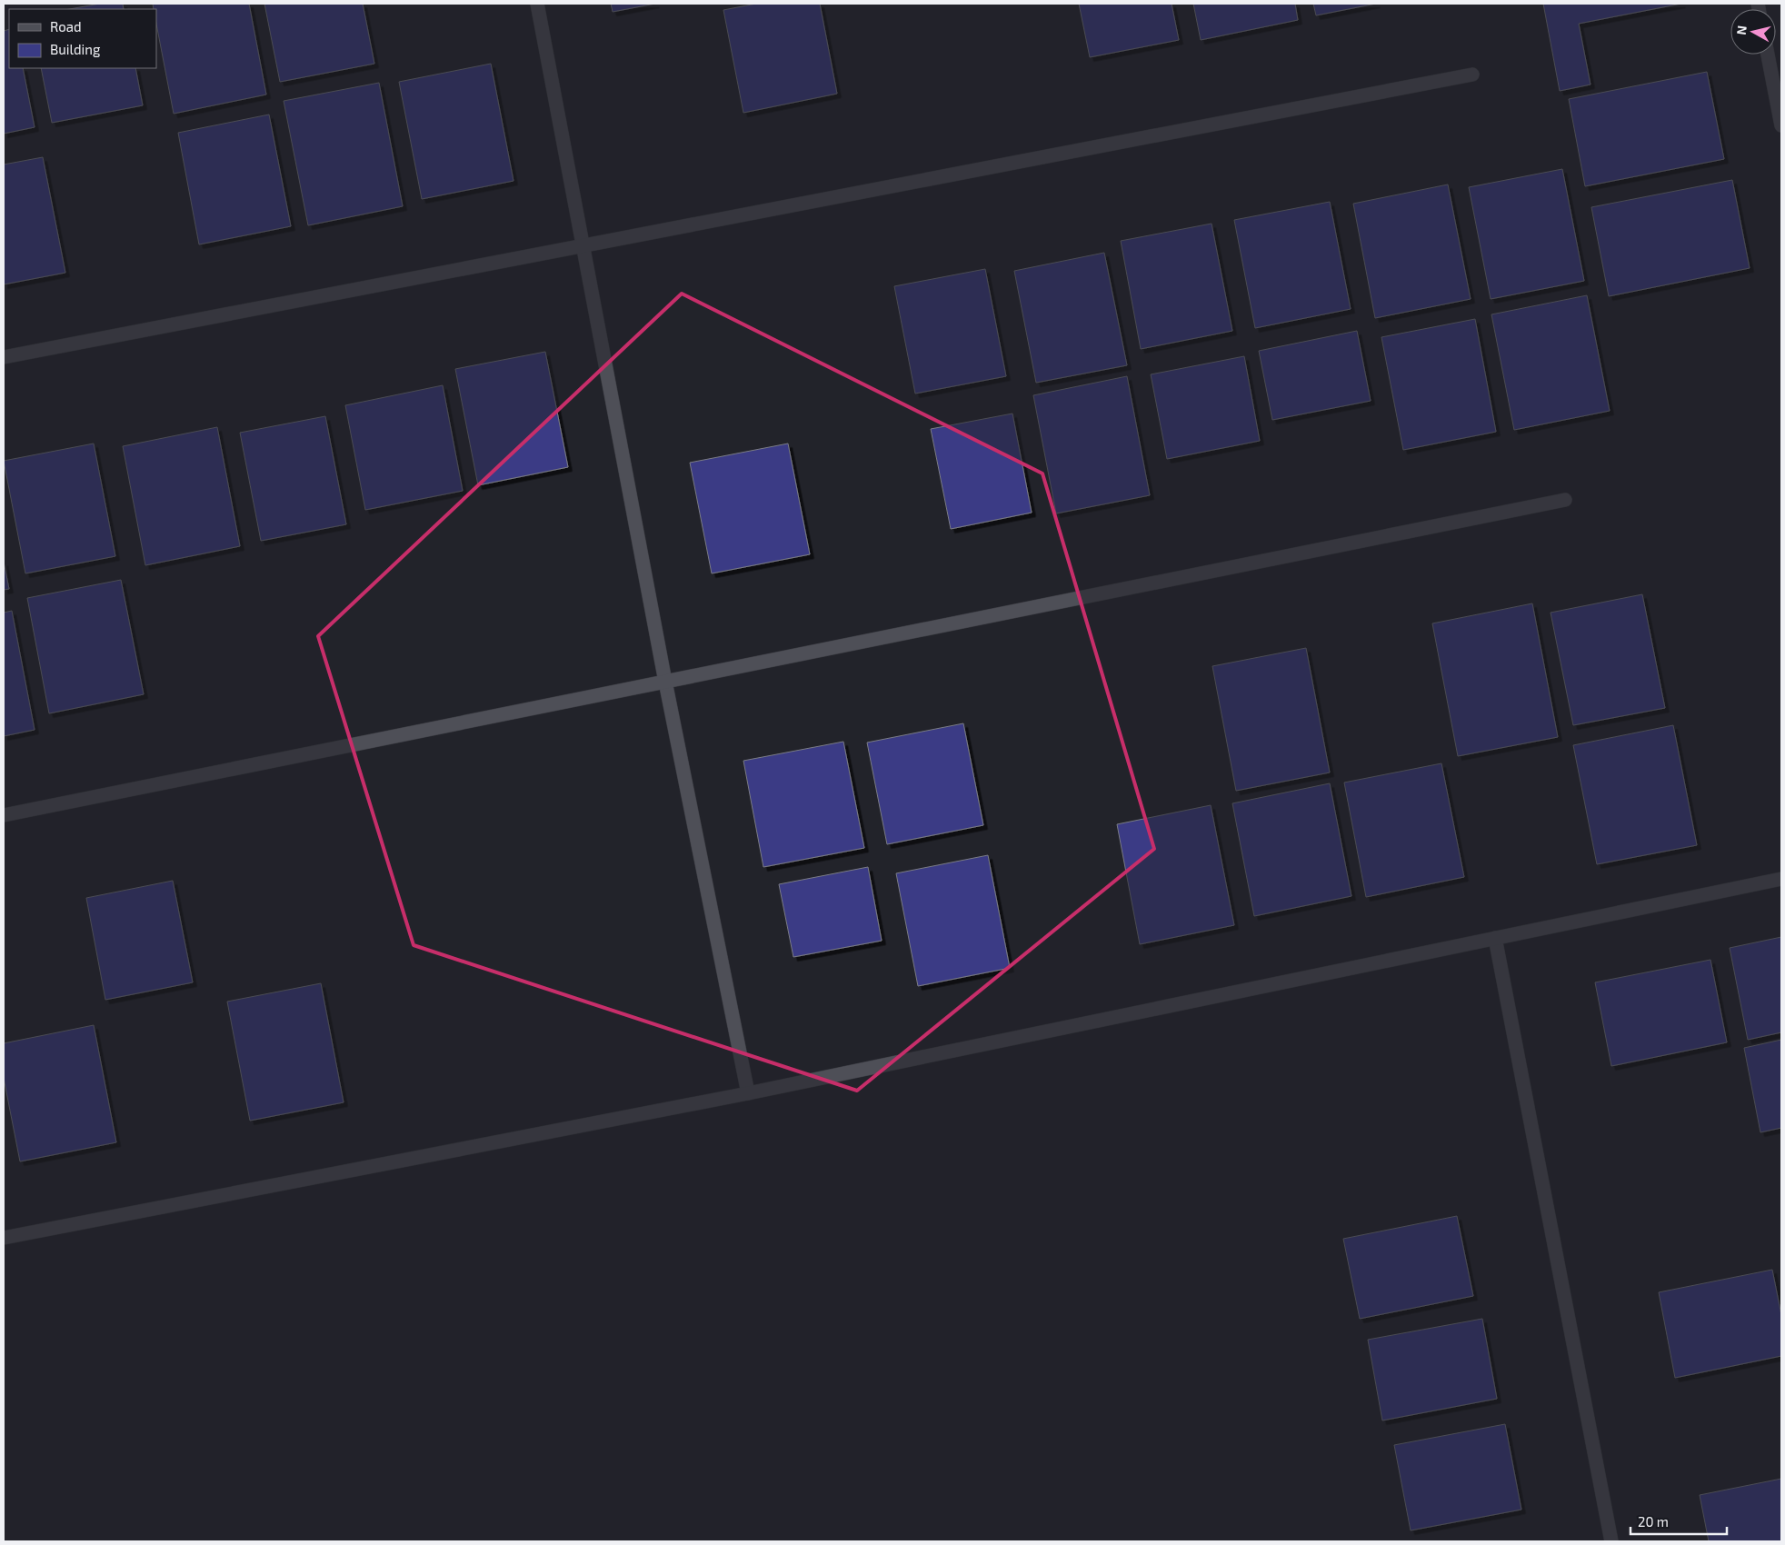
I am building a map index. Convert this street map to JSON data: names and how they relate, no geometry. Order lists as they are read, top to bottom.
{
  "legend": ["Road", "Building"],
  "scale_bar": "20 m",
  "north": "left"
}
